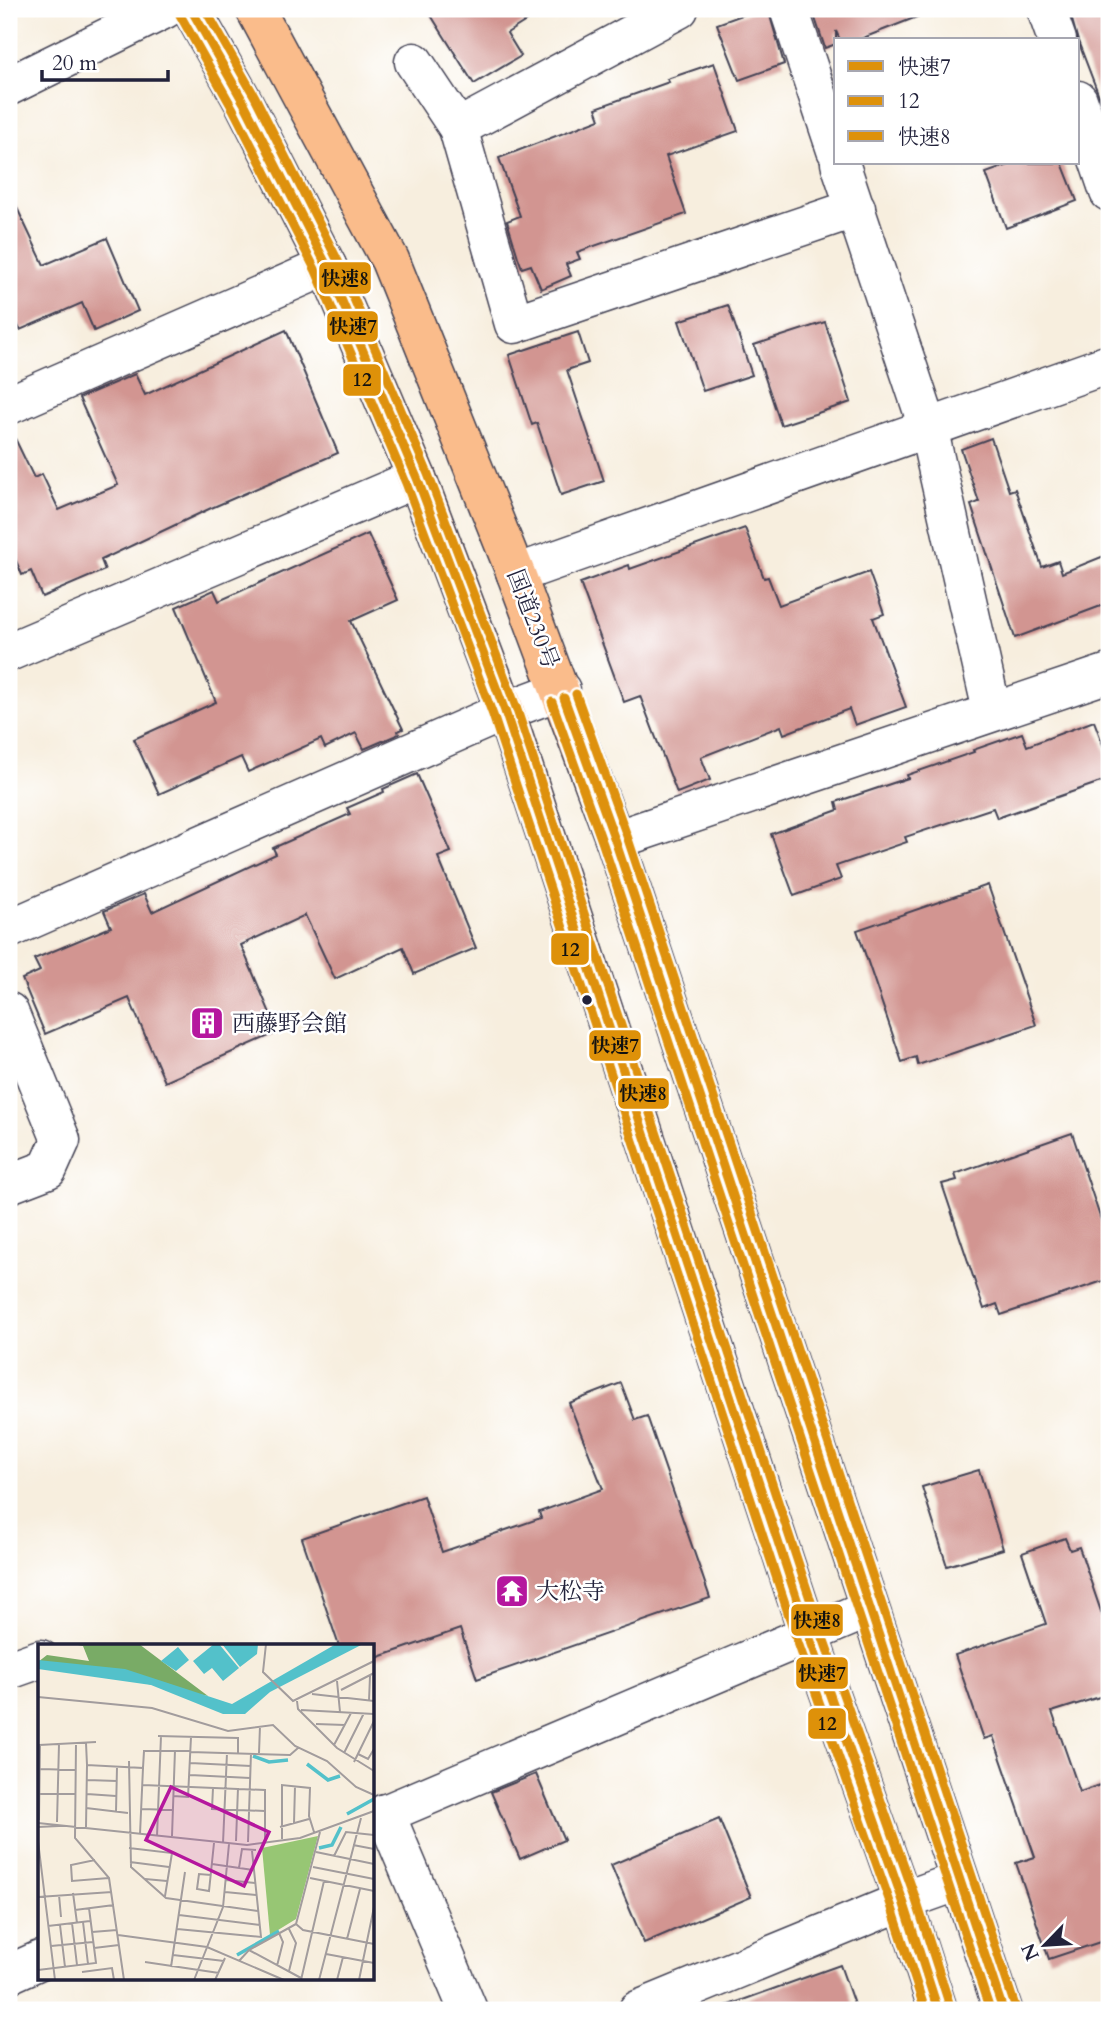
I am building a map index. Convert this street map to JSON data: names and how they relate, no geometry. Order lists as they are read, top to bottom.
{
  "streets": {
    "highway": ["国道230号"]
  },
  "places": {
    "building": ["西藤野会館"],
    "temple": ["大松寺"]
  },
  "lines": ["transit line 快速7", "transit line 快速8", "transit line 12"],
  "legend": ["快速7", "12", "快速8"],
  "scale_bar": "20 m",
  "north": "bottom left"
}
